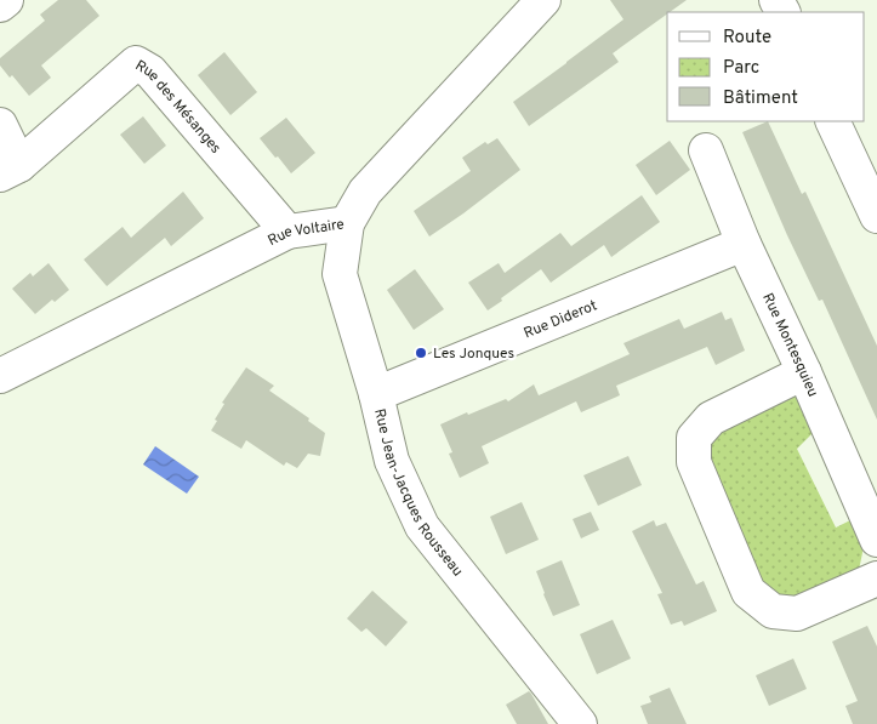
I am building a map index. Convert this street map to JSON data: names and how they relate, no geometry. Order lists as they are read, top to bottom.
{
  "streets": {
    "street": [
      "Rue des Mésanges",
      "Rue Voltaire",
      "Rue Diderot",
      "Rue Montesquieu",
      "Rue Jean-Jacques Rousseau"
    ]
  },
  "crossings": [
    ["Rue des Mésanges", "Rue Voltaire"],
    ["Rue Voltaire", "Rue Jean-Jacques Rousseau"],
    ["Rue Diderot", "Rue Montesquieu"],
    ["Rue Diderot", "Rue Jean-Jacques Rousseau"]
  ],
  "places": ["Les Jonques"],
  "legend": ["Route", "Parc", "Bâtiment"]
}
